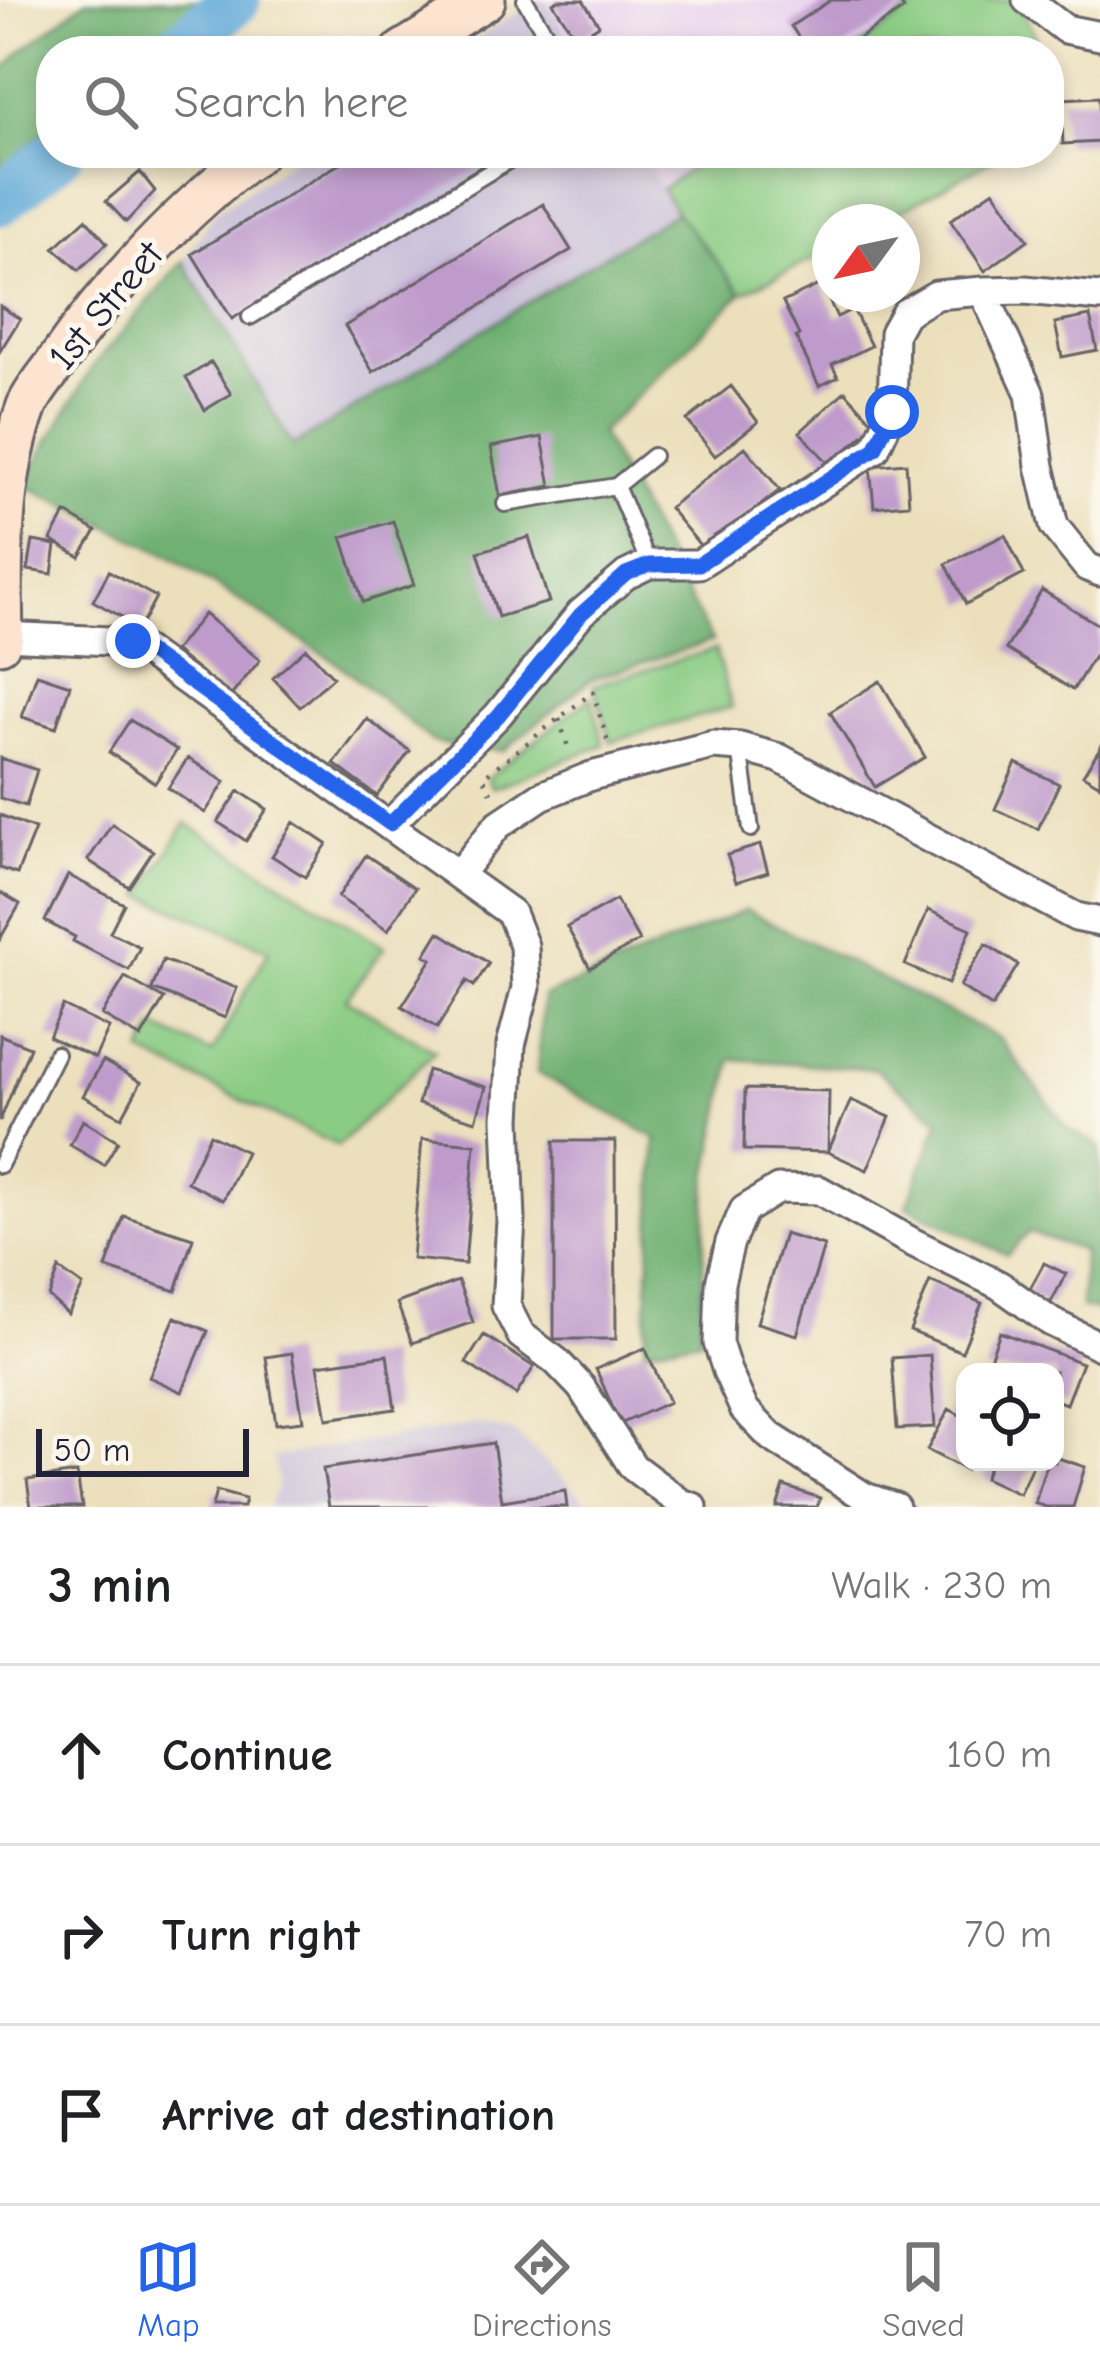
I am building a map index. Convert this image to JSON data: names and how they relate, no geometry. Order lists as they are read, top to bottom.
{
  "streets": {
    "main road": ["1st Street"]
  },
  "scale_bar": "50 m",
  "north": "bottom left",
  "page": {
    "search": "Search here",
    "scale": "50 m",
    "heading": ["3 min", "Walk · 230 m"],
    "list": [
      ["Continue", "160 m"],
      ["Turn right", "70 m"],
      "Arrive at destination"
    ],
    "nav": ["Map", "Directions", "Saved"]
  }
}
